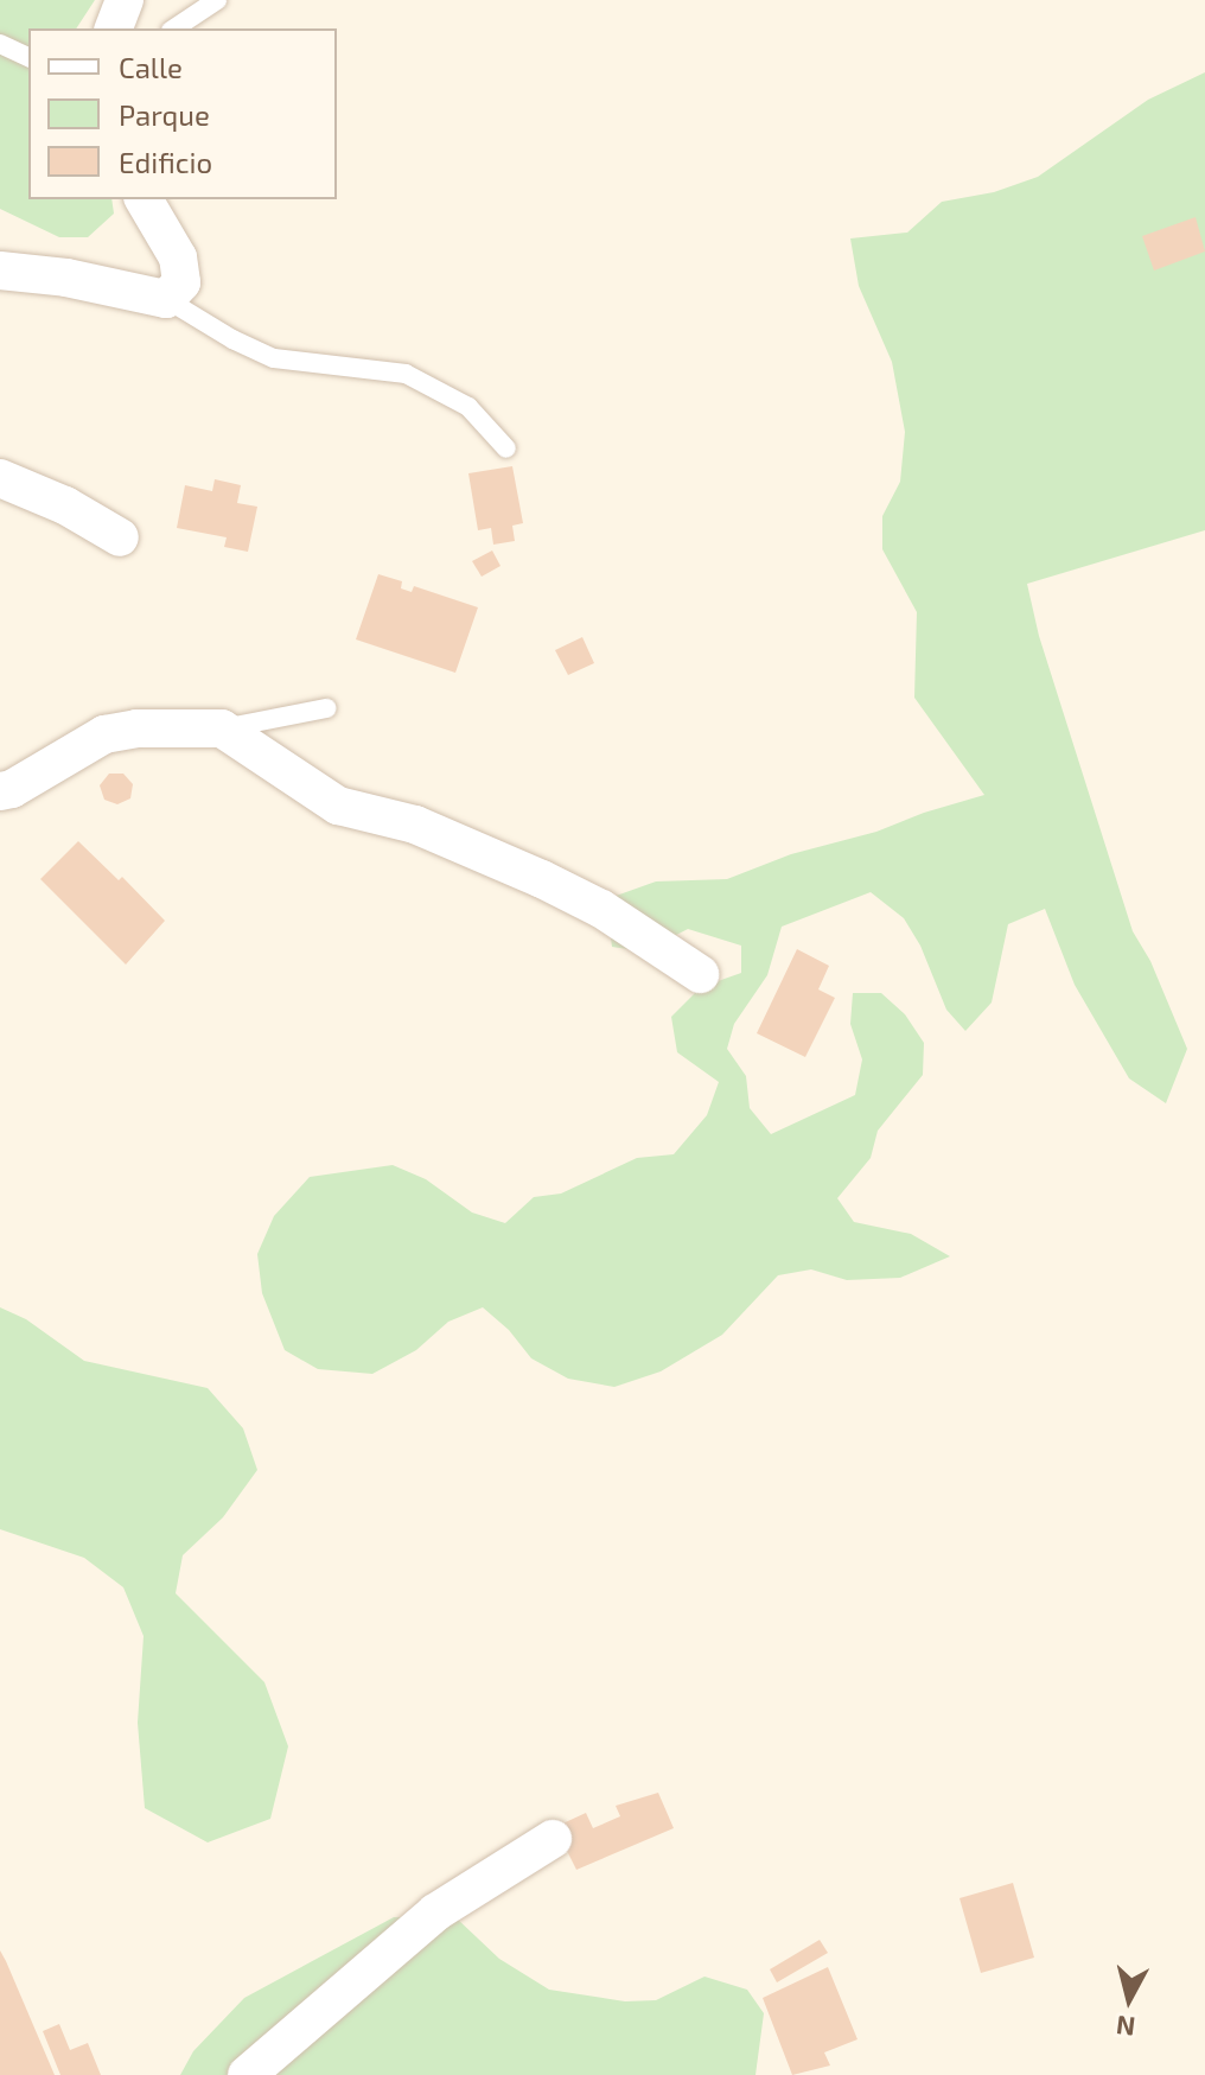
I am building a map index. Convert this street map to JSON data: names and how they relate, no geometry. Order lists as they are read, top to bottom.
{
  "legend": ["Calle", "Parque", "Edificio"],
  "north": "bottom"
}
